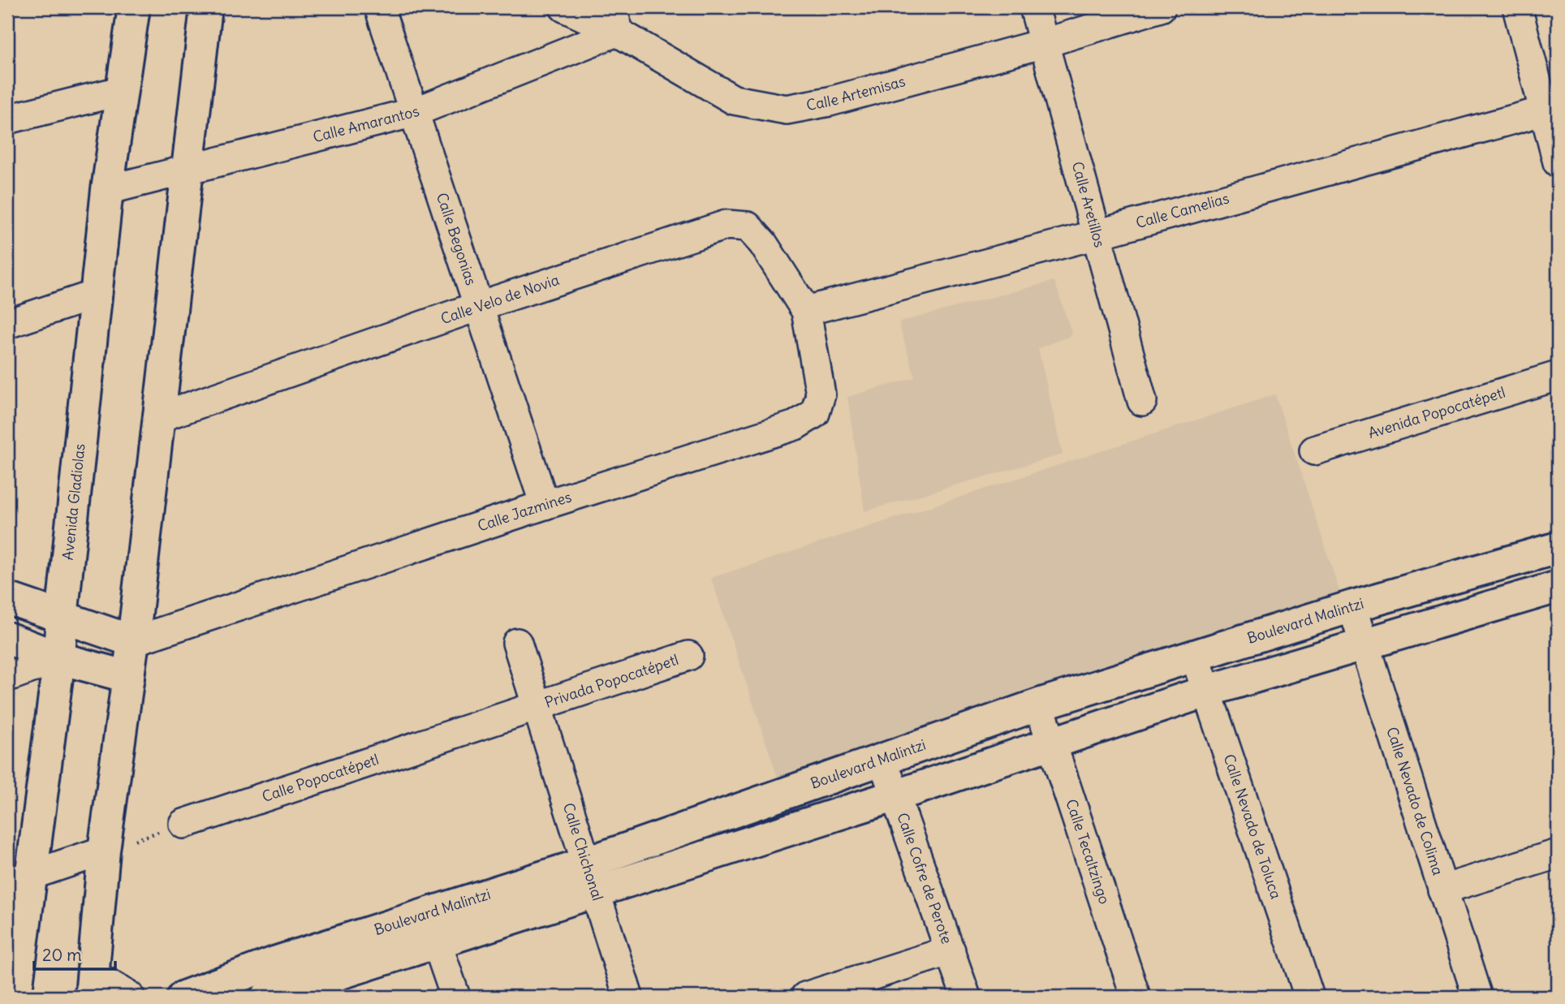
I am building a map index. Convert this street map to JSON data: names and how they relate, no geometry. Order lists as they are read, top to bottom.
{
  "streets": {
    "street": [
      "Calle Artemisas",
      "Calle Amarantos",
      "Calle Aretillos",
      "Calle Camelias",
      "Calle Begonias",
      "Calle Velo de Novia",
      "Avenida Popocatépetl",
      "Avenida Gladiolas",
      "Calle Jazmines",
      "Boulevard Malintzi",
      "Privada Popocatépetl",
      "Calle Popocatépetl",
      "Calle Nevado de Colima",
      "Calle Nevado de Toluca",
      "Calle Tecaltzingo",
      "Calle Chichonal",
      "Calle Cofre de Perote"
    ]
  },
  "crossings": [
    ["Calle Artemisas", "Calle Amarantos"],
    ["Calle Artemisas", "Calle Aretillos"],
    ["Calle Amarantos", "Calle Begonias"],
    ["Calle Amarantos", "Avenida Gladiolas"],
    ["Calle Aretillos", "Calle Camelias"],
    ["Calle Camelias", "Calle Velo de Novia"],
    ["Calle Camelias", "Calle Jazmines"],
    ["Calle Begonias", "Calle Velo de Novia"],
    ["Calle Begonias", "Calle Jazmines"],
    ["Calle Velo de Novia", "Calle Jazmines"],
    ["Boulevard Malintzi", "Calle Nevado de Colima"],
    ["Boulevard Malintzi", "Calle Nevado de Toluca"],
    ["Boulevard Malintzi", "Calle Tecaltzingo"],
    ["Boulevard Malintzi", "Calle Chichonal"],
    ["Boulevard Malintzi", "Calle Cofre de Perote"],
    ["Privada Popocatépetl", "Calle Popocatépetl"],
    ["Privada Popocatépetl", "Calle Chichonal"],
    ["Calle Popocatépetl", "Calle Chichonal"]
  ],
  "scale_bar": "20 m"
}
